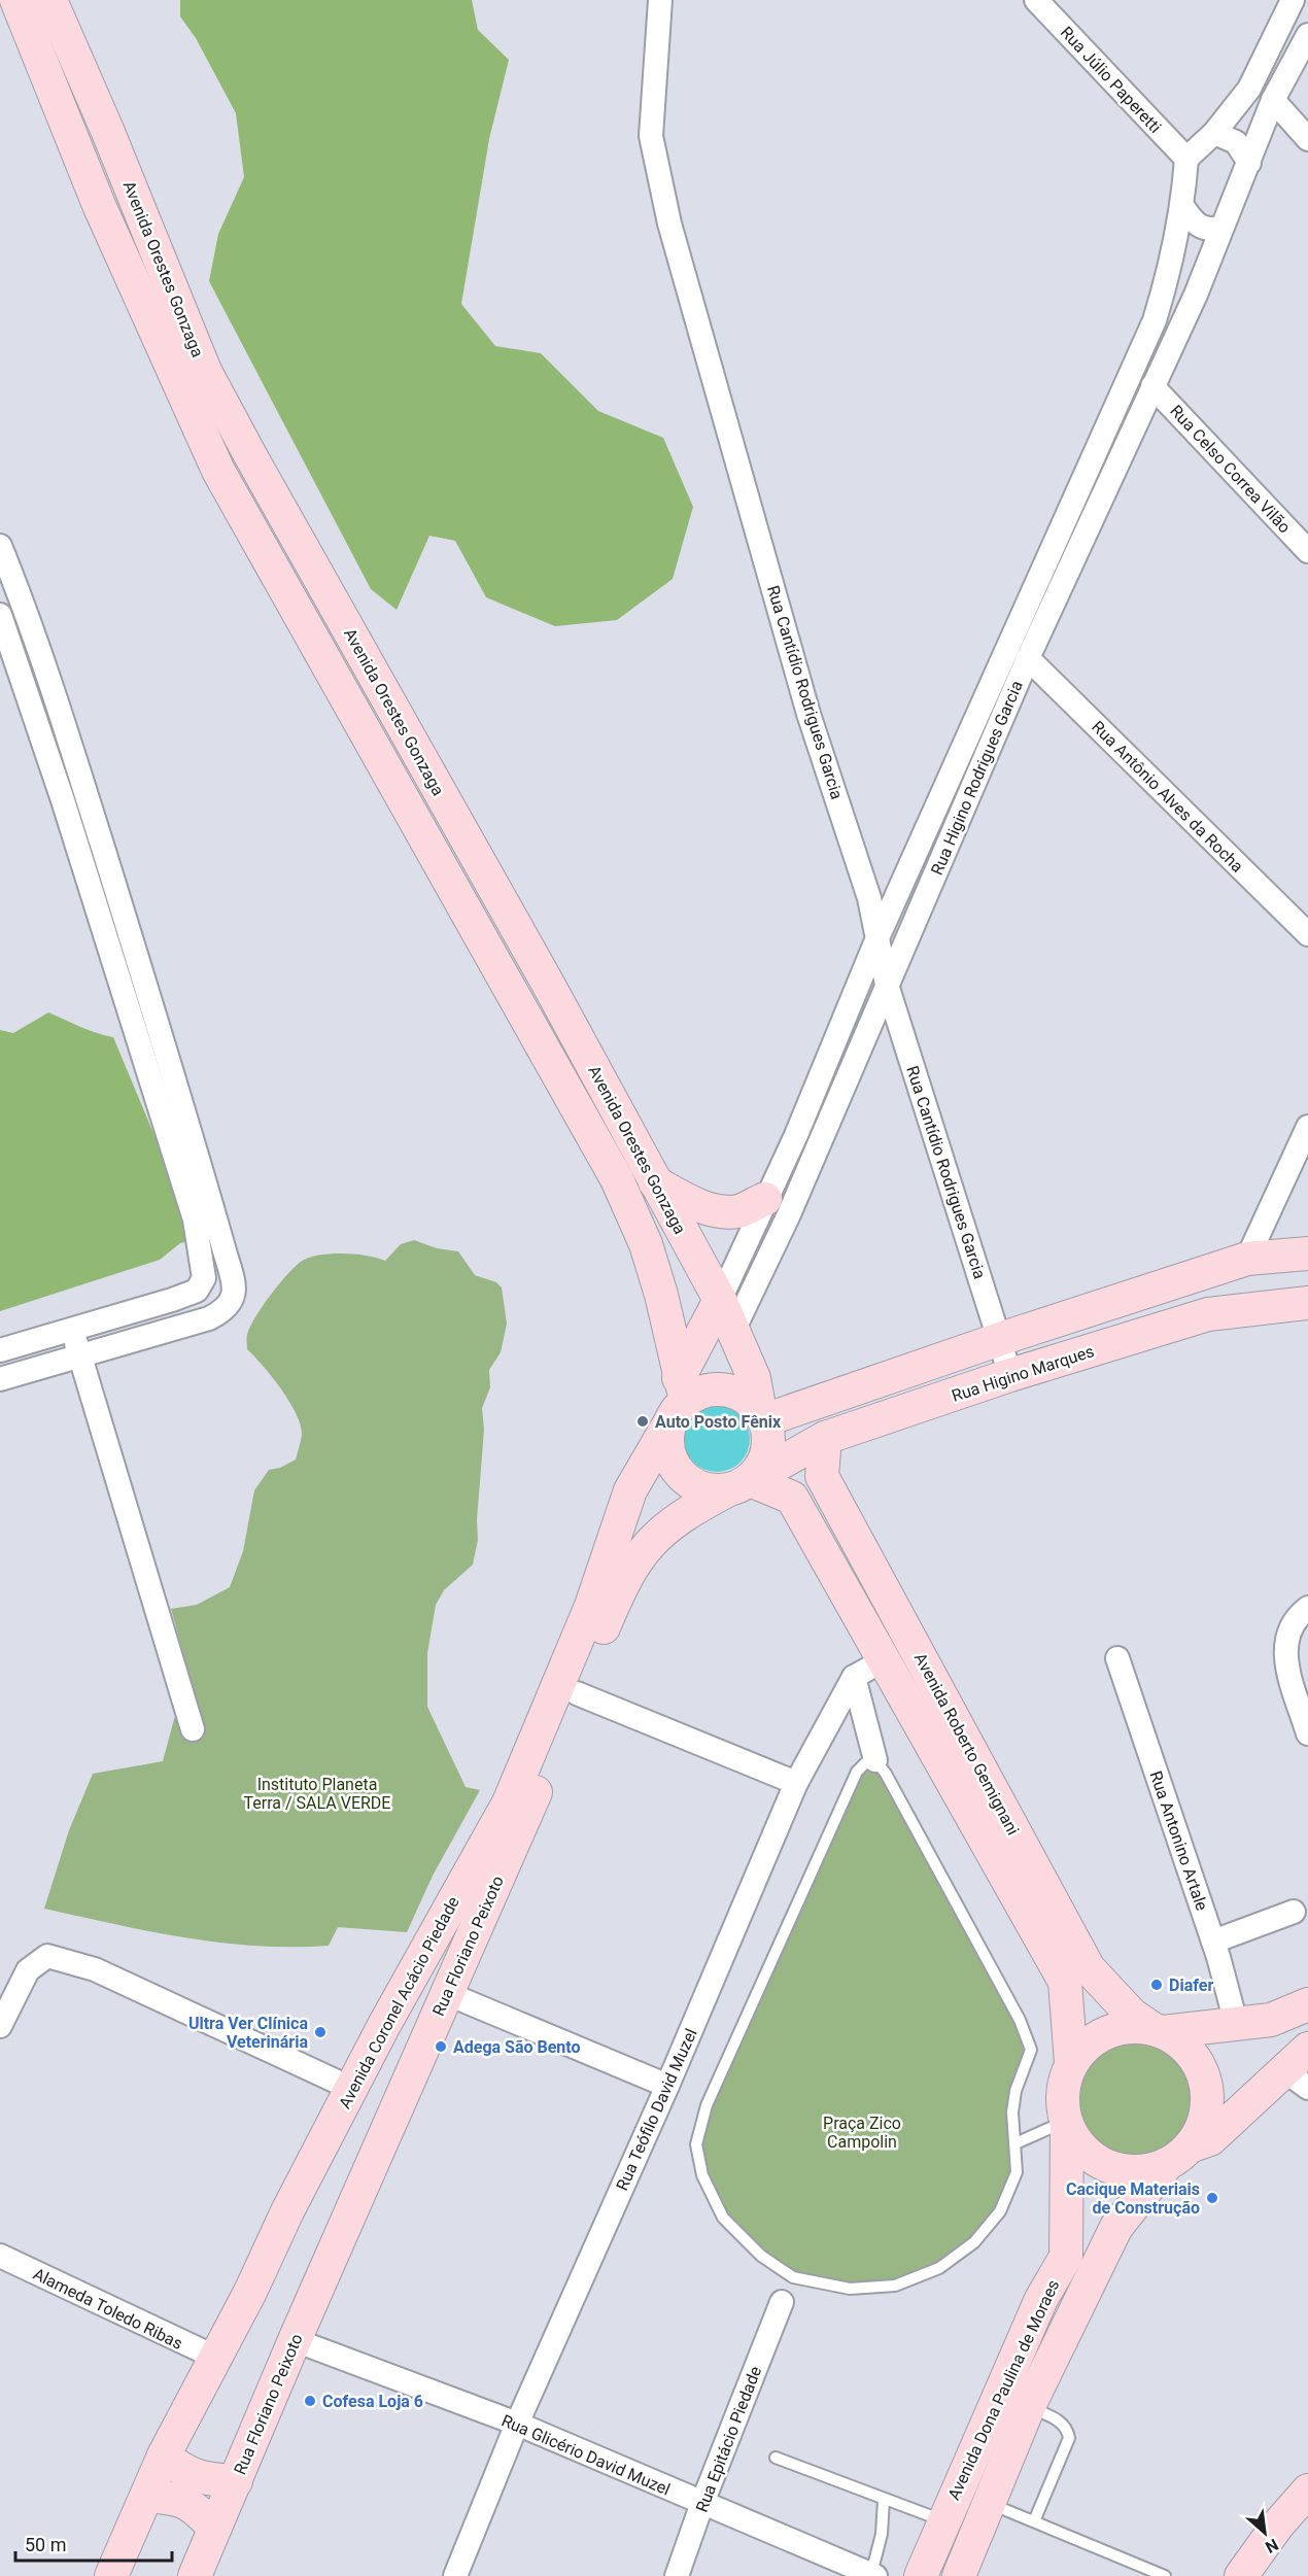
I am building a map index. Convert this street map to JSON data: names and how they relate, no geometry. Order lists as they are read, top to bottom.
{
  "streets": {
    "main road": [
      "Avenida Orestes Gonzaga",
      "Rua Higino Marques",
      "Avenida Roberto Gemignani",
      "Rua Floriano Peixoto",
      "Avenida Coronel Acácio Piedade",
      "Avenida Dona Paulina de Moraes"
    ],
    "street": [
      "Rua Júlio Paperetti",
      "Rua Celso Correa Vilão",
      "Rua Cantídio Rodrigues Garcia",
      "Rua Higino Rodrigues Garcia",
      "Rua Antônio Alves da Rocha",
      "Rua Antonino Artale",
      "Rua Teófilo David Muzel",
      "Alameda Toledo Ribas",
      "Rua Epitácio Piedade",
      "Rua Glicério David Muzel"
    ]
  },
  "crossings": [
    ["Rua Júlio Paperetti", "Rua Higino Rodrigues Garcia"],
    ["Avenida Orestes Gonzaga", "Rua Higino Rodrigues Garcia"],
    ["Avenida Orestes Gonzaga", "Rua Higino Marques"],
    ["Avenida Orestes Gonzaga", "Avenida Roberto Gemignani"],
    ["Avenida Orestes Gonzaga", "Rua Floriano Peixoto"],
    ["Avenida Orestes Gonzaga", "Avenida Coronel Acácio Piedade"],
    ["Rua Celso Correa Vilão", "Rua Higino Rodrigues Garcia"],
    ["Rua Cantídio Rodrigues Garcia", "Rua Higino Rodrigues Garcia"],
    ["Rua Cantídio Rodrigues Garcia", "Rua Higino Marques"],
    ["Rua Higino Rodrigues Garcia", "Rua Antônio Alves da Rocha"],
    ["Rua Higino Rodrigues Garcia", "Avenida Coronel Acácio Piedade"],
    ["Rua Higino Marques", "Avenida Roberto Gemignani"],
    ["Rua Higino Marques", "Rua Floriano Peixoto"],
    ["Rua Higino Marques", "Avenida Coronel Acácio Piedade"],
    ["Avenida Roberto Gemignani", "Rua Floriano Peixoto"],
    ["Avenida Roberto Gemignani", "Avenida Coronel Acácio Piedade"],
    ["Avenida Roberto Gemignani", "Avenida Dona Paulina de Moraes"],
    ["Rua Floriano Peixoto", "Avenida Coronel Acácio Piedade"],
    ["Rua Floriano Peixoto", "Rua Glicério David Muzel"],
    ["Avenida Coronel Acácio Piedade", "Alameda Toledo Ribas"],
    ["Rua Teófilo David Muzel", "Rua Glicério David Muzel"],
    ["Rua Epitácio Piedade", "Rua Glicério David Muzel"]
  ],
  "parks": ["Instituto Planeta Terra / SALA VERDE", "Praça Zico Campolin"],
  "places": [
    "Auto Posto Fênix",
    "Diafer",
    "Ultra Ver Clínica Veterinária",
    "Adega São Bento",
    "Cacique Materiais de Construção",
    "Cofesa Loja 6"
  ],
  "scale_bar": "50 m",
  "north": "bottom right"
}
